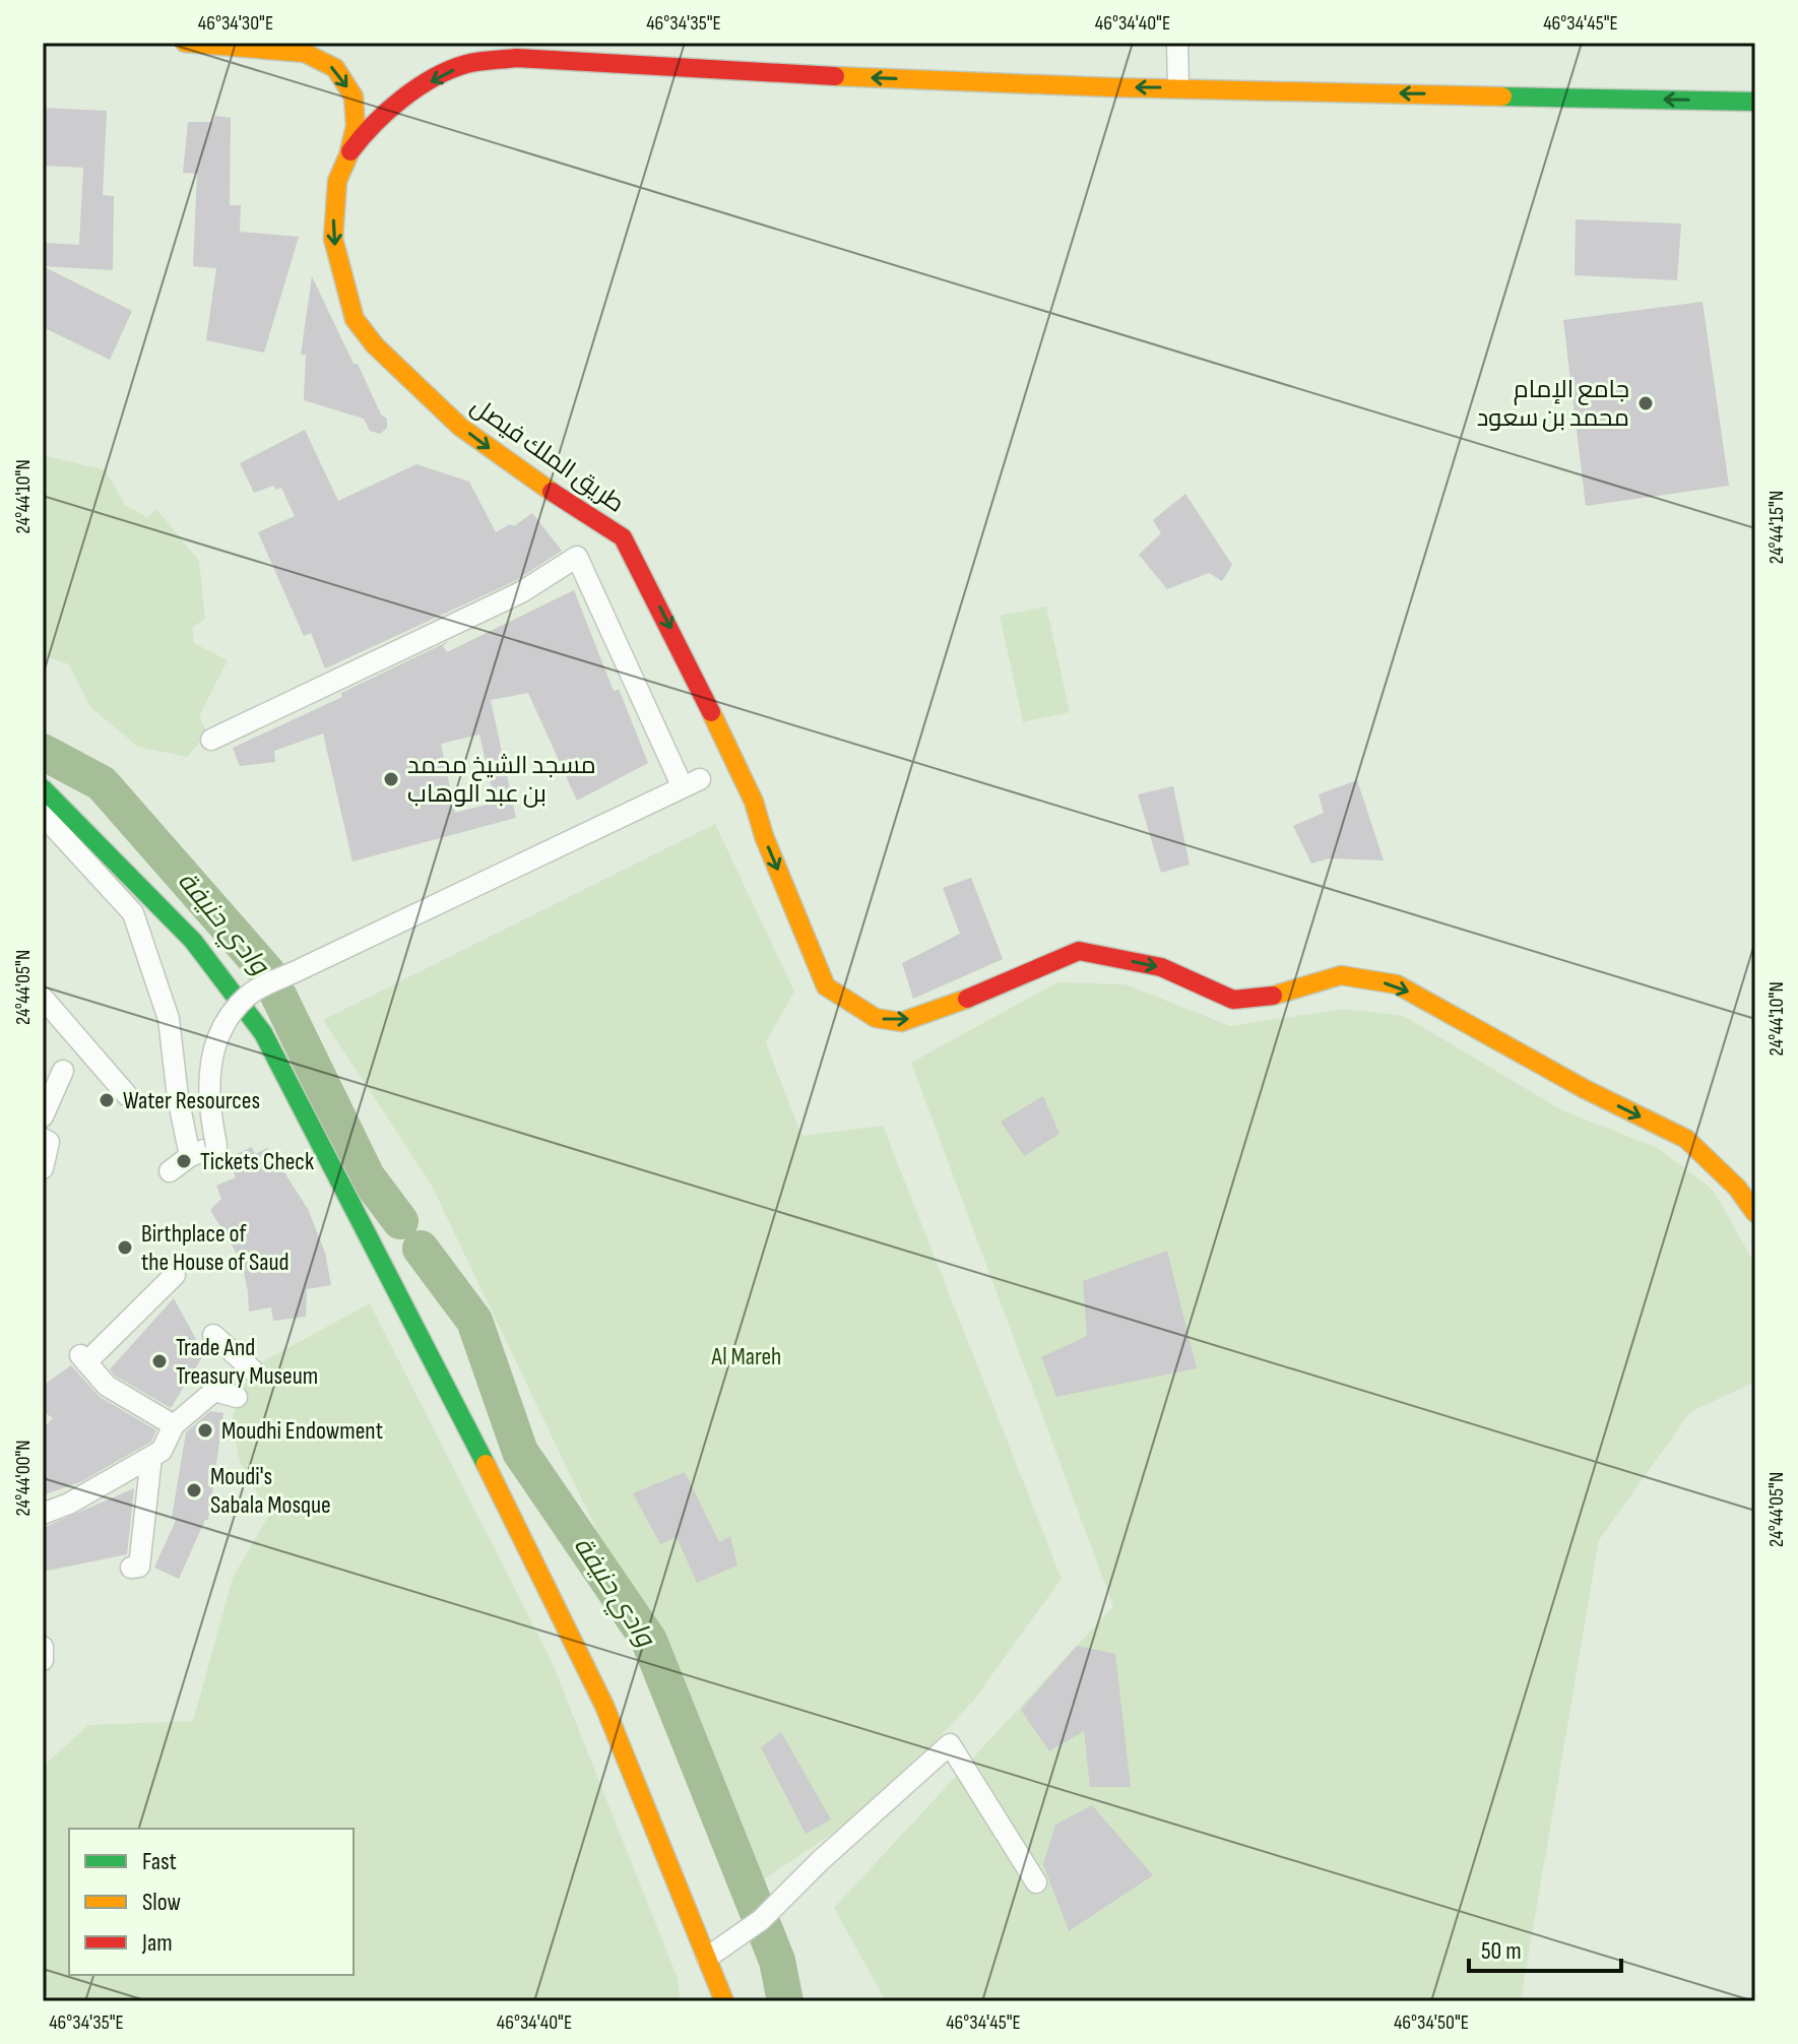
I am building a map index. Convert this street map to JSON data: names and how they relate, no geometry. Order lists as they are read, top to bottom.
{
  "streets": {
    "street": ["طريق الملك فيصل"]
  },
  "one_way": ["طريق الملك فيصل"],
  "water": ["وادي حنيفة"],
  "parks": ["Al Mareh"],
  "places": [
    "جامع الإمام محمد بن سعود",
    "مسجد الشيخ محمد بن عبد الوهاب",
    "Water Resources",
    "Tickets Check",
    "Birthplace of the House of Saud",
    "Trade And Treasury Museum",
    "Moudhi Endowment",
    "Moudi's Sabala Mosque"
  ],
  "legend": ["Fast", "Slow", "Jam"],
  "scale_bar": "50 m",
  "coordinates": [
    "46°34'30\"E",
    "46°34'35\"E",
    "46°34'40\"E",
    "46°34'45\"E",
    "24°44'10\"N",
    "24°44'15\"N",
    "24°44'05\"N",
    "24°44'00\"N",
    "46°34'50\"E"
  ]
}
